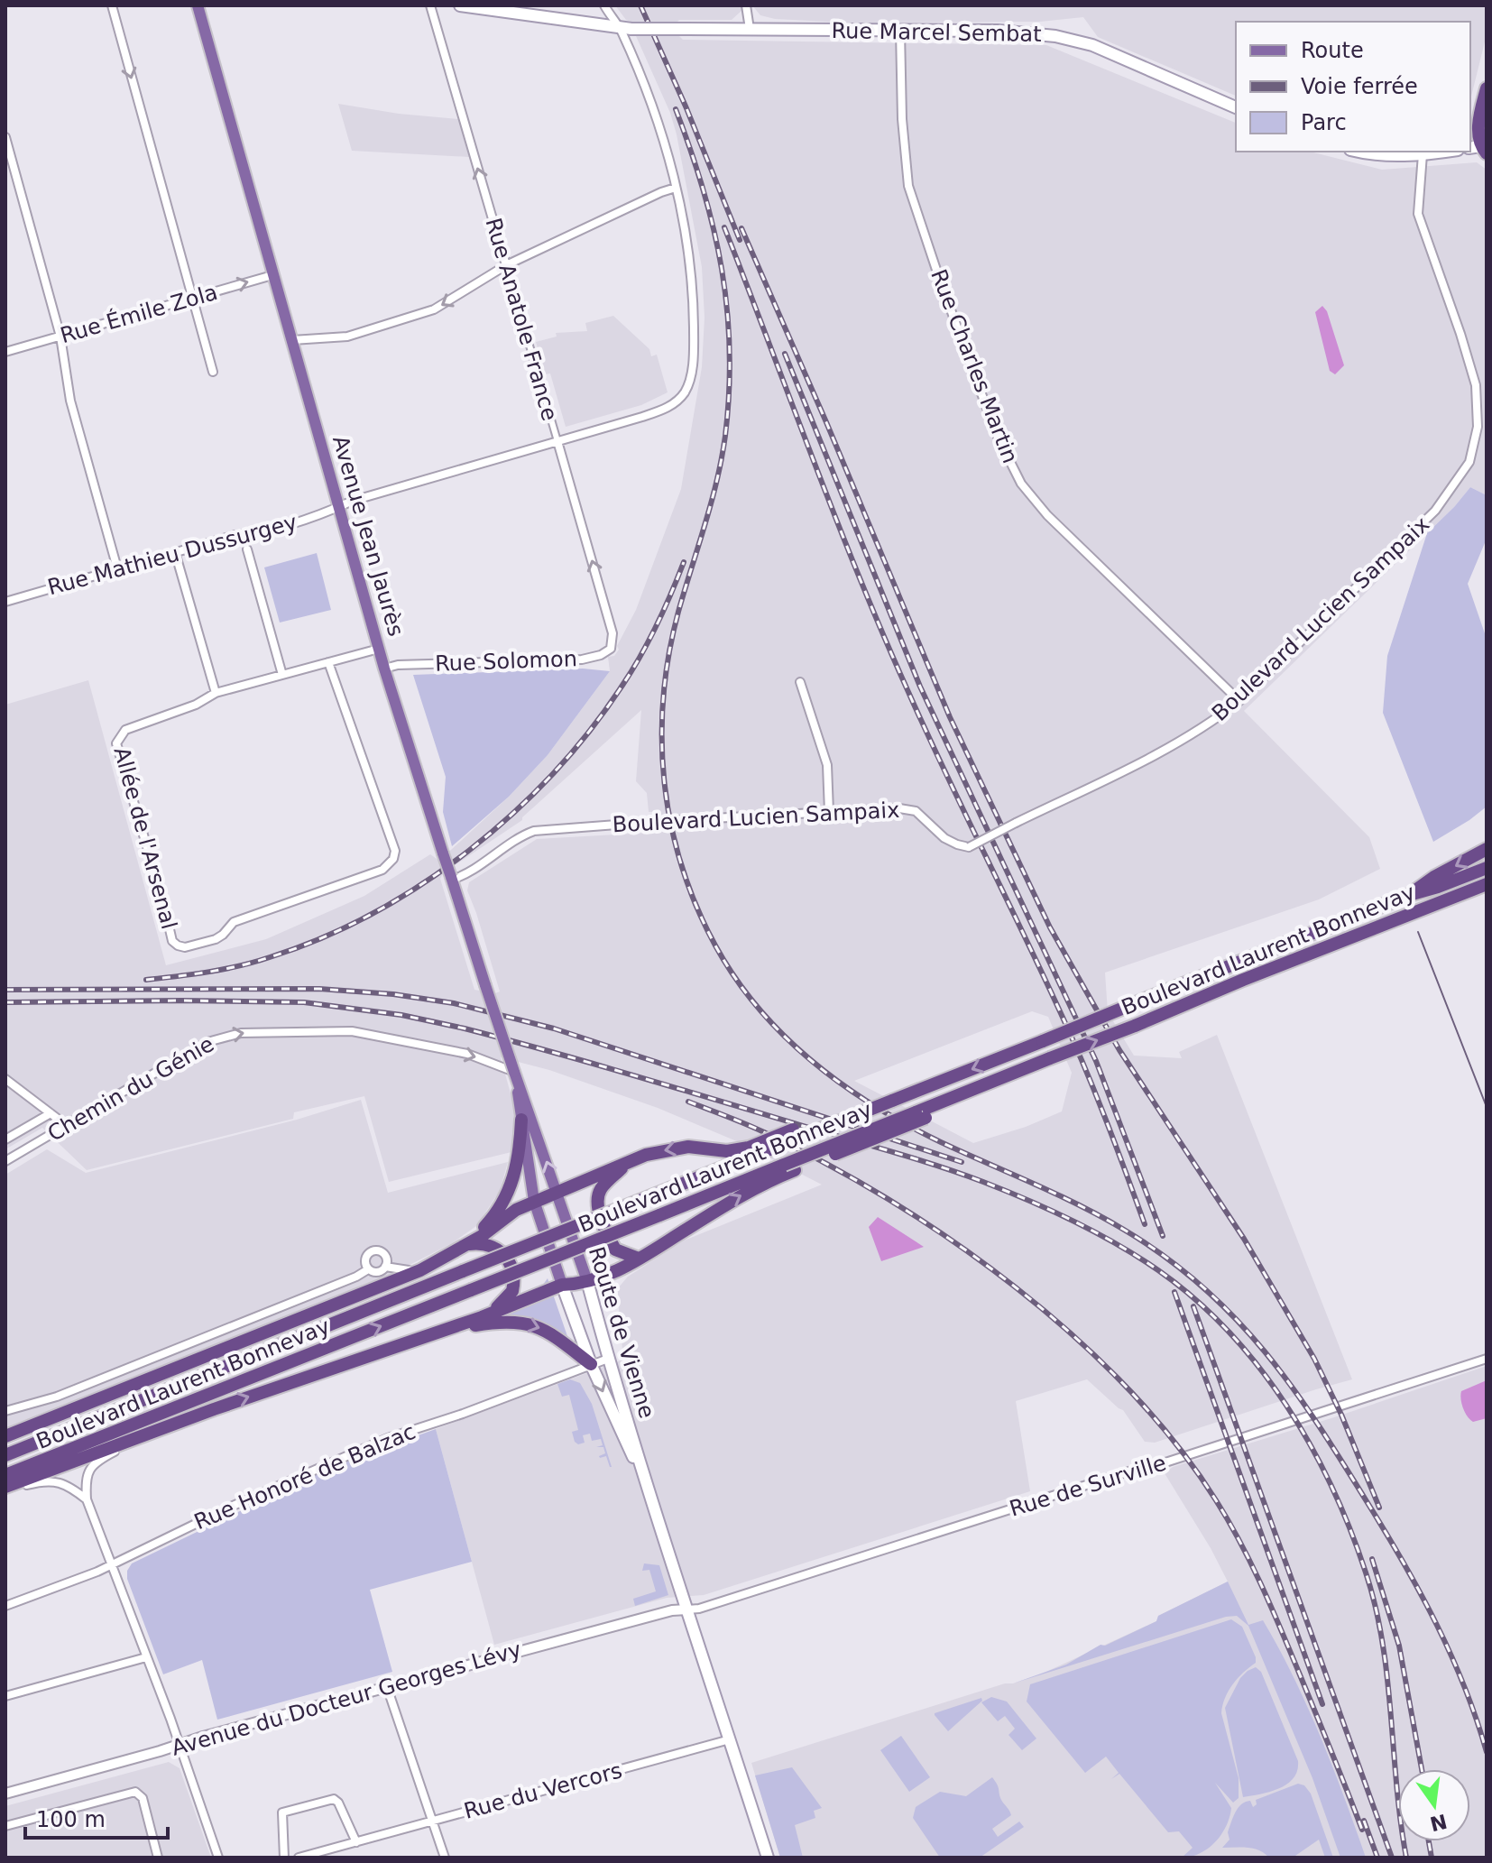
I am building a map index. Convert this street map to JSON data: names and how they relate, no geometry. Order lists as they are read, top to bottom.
{
  "streets": {
    "highway": ["Boulevard Laurent Bonnevay"],
    "main road": ["Rue Marcel Sembat", "Avenue Jean Jaurès", "Route de Vienne"],
    "street": [
      "Rue Émile Zola",
      "Rue Anatole France",
      "Rue Charles Martin",
      "Rue Mathieu Dussurgey",
      "Boulevard Lucien Sampaix",
      "Rue Solomon",
      "Allée de l'Arsenal",
      "Chemin du Génie",
      "Rue Honoré de Balzac",
      "Rue de Surville",
      "Avenue du Docteur Georges Lévy",
      "Rue du Vercors"
    ]
  },
  "crossings": [
    ["Rue Marcel Sembat", "Rue Charles Martin"],
    ["Rue Marcel Sembat", "Rue Mathieu Dussurgey"],
    ["Rue Émile Zola", "Avenue Jean Jaurès"],
    ["Rue Anatole France", "Rue Mathieu Dussurgey"],
    ["Rue Anatole France", "Rue Solomon"],
    ["Rue Charles Martin", "Boulevard Lucien Sampaix"],
    ["Avenue Jean Jaurès", "Rue Mathieu Dussurgey"],
    ["Avenue Jean Jaurès", "Boulevard Lucien Sampaix"],
    ["Avenue Jean Jaurès", "Rue Solomon"],
    ["Avenue Jean Jaurès", "Allée de l'Arsenal"],
    ["Avenue Jean Jaurès", "Chemin du Génie"],
    ["Avenue Jean Jaurès", "Route de Vienne"],
    ["Chemin du Génie", "Route de Vienne"],
    ["Route de Vienne", "Rue Honoré de Balzac"],
    ["Route de Vienne", "Rue de Surville"],
    ["Route de Vienne", "Avenue du Docteur Georges Lévy"],
    ["Route de Vienne", "Rue du Vercors"],
    ["Rue de Surville", "Avenue du Docteur Georges Lévy"]
  ],
  "one_way": ["Rue Anatole France", "Chemin du Génie"],
  "legend": ["Route", "Voie ferrée", "Parc"],
  "scale_bar": "100 m",
  "north": "bottom"
}
